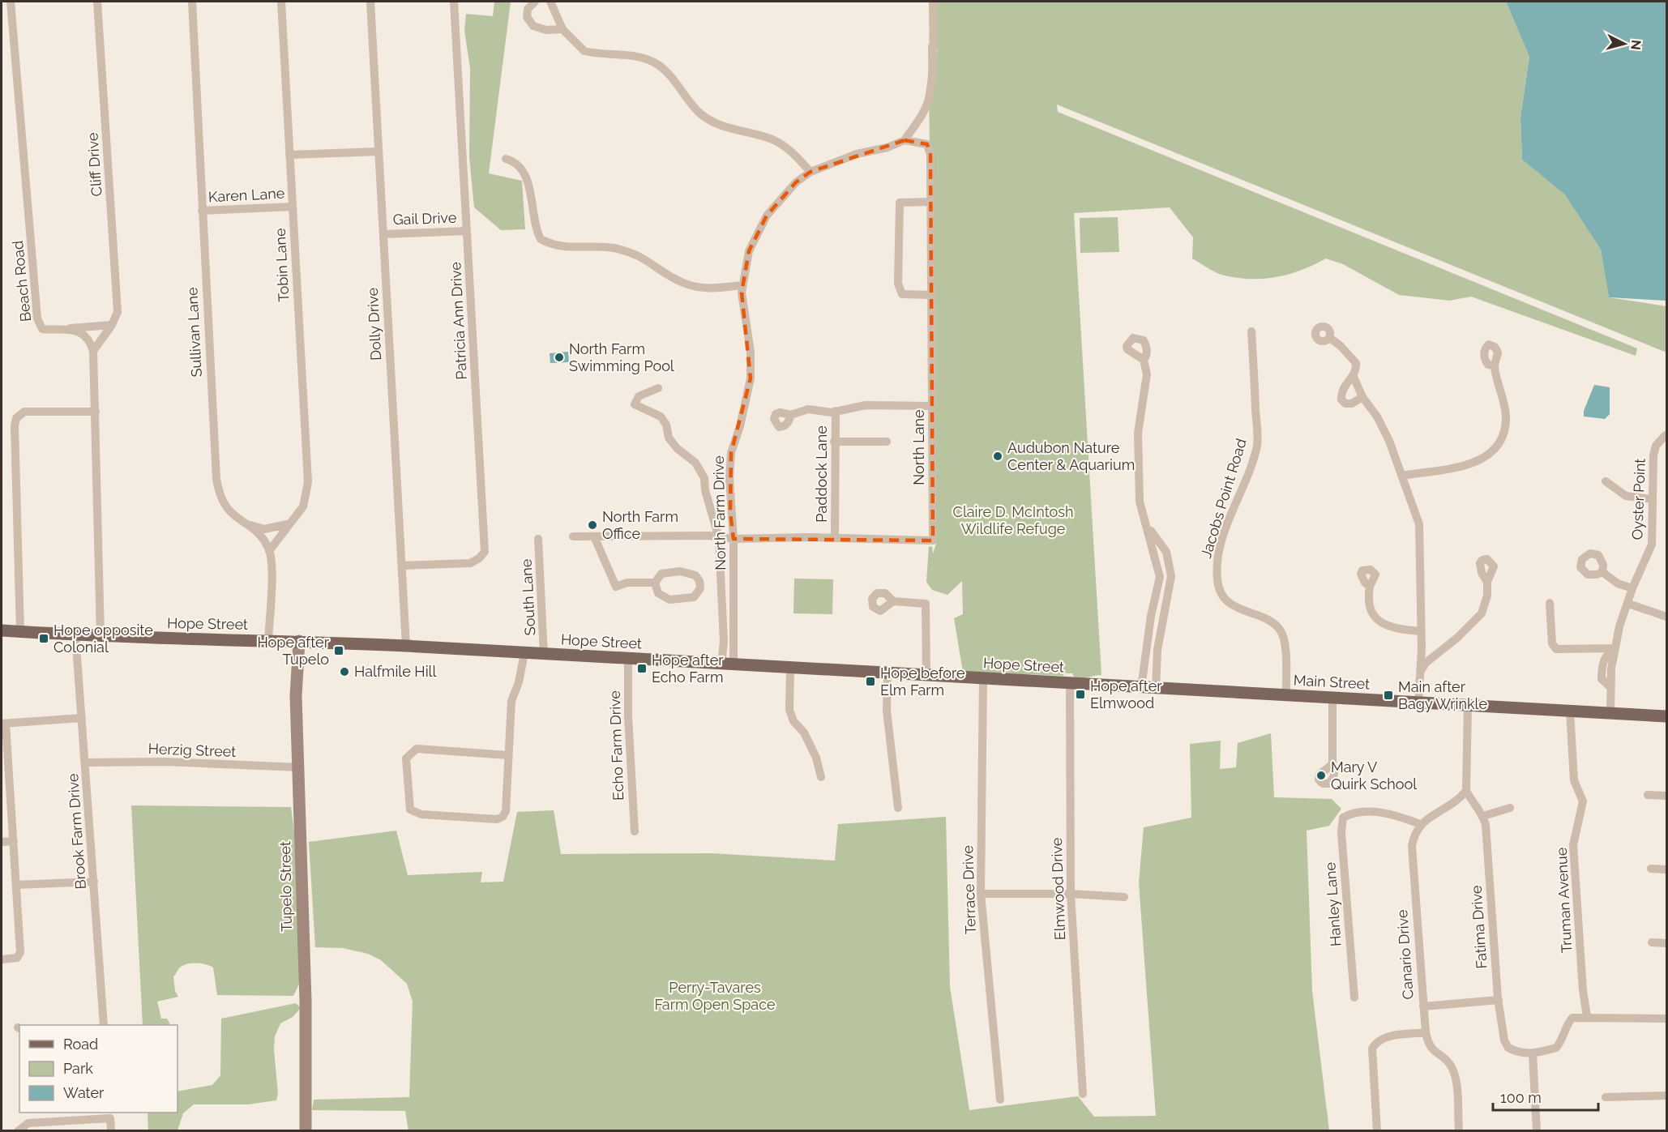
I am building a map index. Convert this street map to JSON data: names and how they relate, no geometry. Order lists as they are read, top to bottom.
{
  "streets": {
    "main road": ["Hope Street", "Main Street", "Tupelo Street"],
    "street": [
      "Cliff Drive",
      "Karen Lane",
      "Gail Drive",
      "Tobin Lane",
      "Beach Road",
      "Patricia Ann Drive",
      "Dolly Drive",
      "Sullivan Lane",
      "North Lane",
      "Paddock Lane",
      "Jacobs Point Road",
      "Oyster Point",
      "North Farm Drive",
      "South Lane",
      "Echo Farm Drive",
      "Herzig Street",
      "Brook Farm Drive",
      "Elmwood Drive",
      "Terrace Drive",
      "Truman Avenue",
      "Hanley Lane",
      "Fatima Drive",
      "Canario Drive"
    ]
  },
  "crossings": [
    ["Karen Lane", "Tobin Lane"],
    ["Karen Lane", "Sullivan Lane"],
    ["Gail Drive", "Patricia Ann Drive"],
    ["Gail Drive", "Dolly Drive"],
    ["Tobin Lane", "Sullivan Lane"],
    ["Patricia Ann Drive", "Dolly Drive"],
    ["Dolly Drive", "Hope Street"],
    ["North Lane", "Paddock Lane"],
    ["North Lane", "North Farm Drive"],
    ["Jacobs Point Road", "Main Street"],
    ["Oyster Point", "Main Street"],
    ["North Farm Drive", "Hope Street"],
    ["South Lane", "Hope Street"],
    ["Hope Street", "Main Street"],
    ["Hope Street", "Echo Farm Drive"],
    ["Hope Street", "Brook Farm Drive"],
    ["Hope Street", "Tupelo Street"],
    ["Hope Street", "Elmwood Drive"],
    ["Hope Street", "Terrace Drive"],
    ["Main Street", "Truman Avenue"],
    ["Herzig Street", "Brook Farm Drive"],
    ["Herzig Street", "Tupelo Street"],
    ["Hanley Lane", "Canario Drive"]
  ],
  "parks": ["Claire D. McIntosh Wildlife Refuge", "Perry-Tavares Farm Open Space"],
  "places": {
    "other": [
      "North Farm Swimming Pool",
      "Audubon Nature Center & Aquarium",
      "North Farm Office",
      "Halfmile Hill",
      "Mary V Quirk School"
    ],
    "transit": [
      "Hope opposite Colonial",
      "Hope after Tupelo",
      "Hope after Echo Farm",
      "Hope before Elm Farm",
      "Hope after Elmwood",
      "Main after Bagy Wrinkle"
    ]
  },
  "legend": ["Road", "Park", "Water"],
  "scale_bar": "100 m",
  "north": "right"
}
